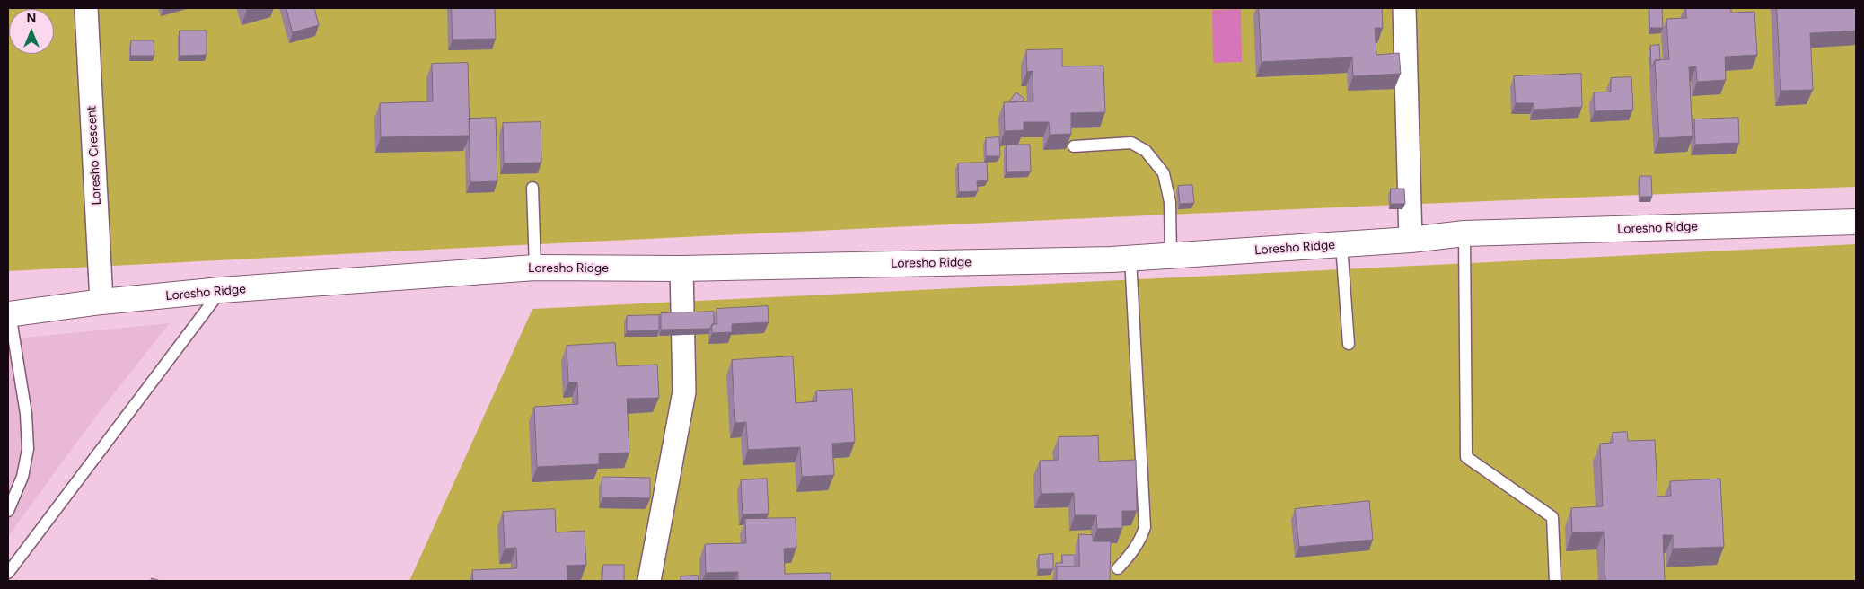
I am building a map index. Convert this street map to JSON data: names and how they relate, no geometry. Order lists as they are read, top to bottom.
{
  "streets": {
    "main road": ["Loresho Ridge"],
    "street": ["Loresho Crescent"]
  },
  "crossings": [
    ["Loresho Crescent", "Loresho Ridge"]
  ],
  "north": "top"
}
